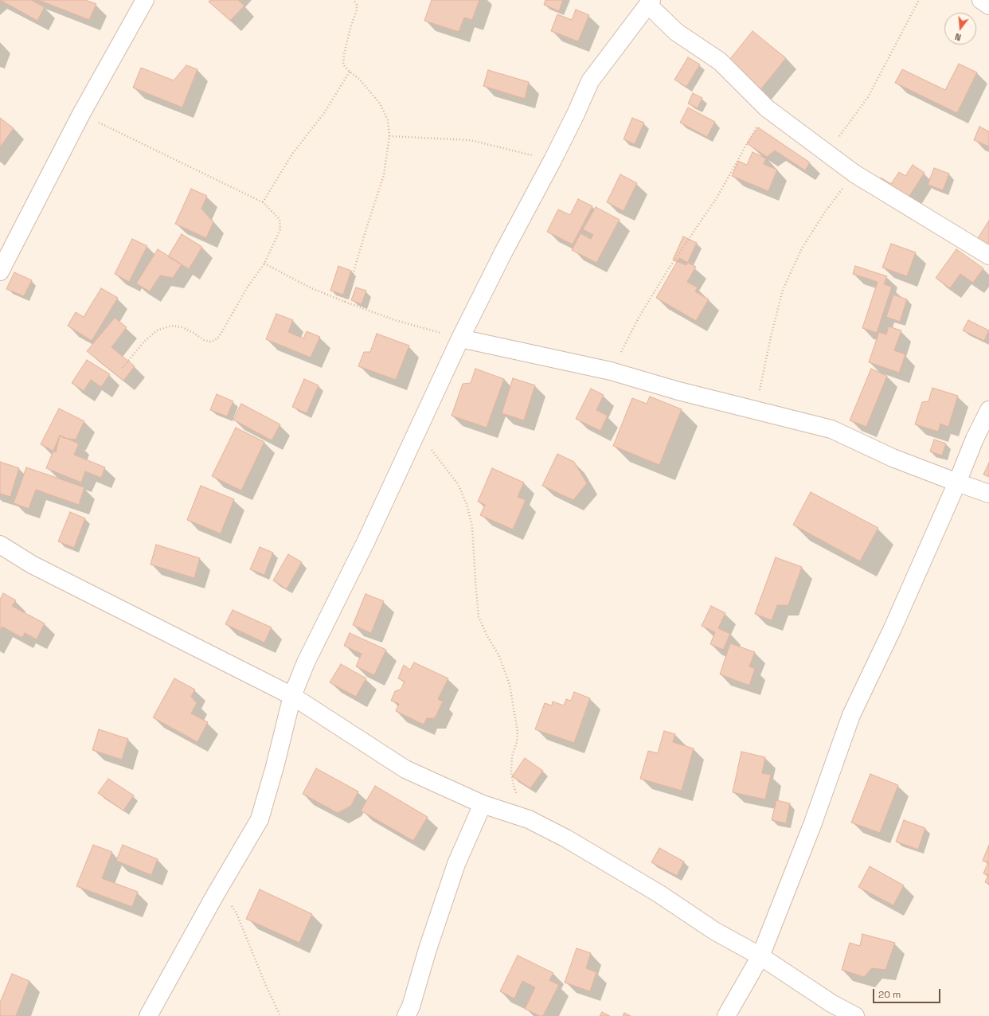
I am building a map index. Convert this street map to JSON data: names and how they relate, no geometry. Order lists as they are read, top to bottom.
{
  "scale_bar": "20 m",
  "north": "bottom"
}
